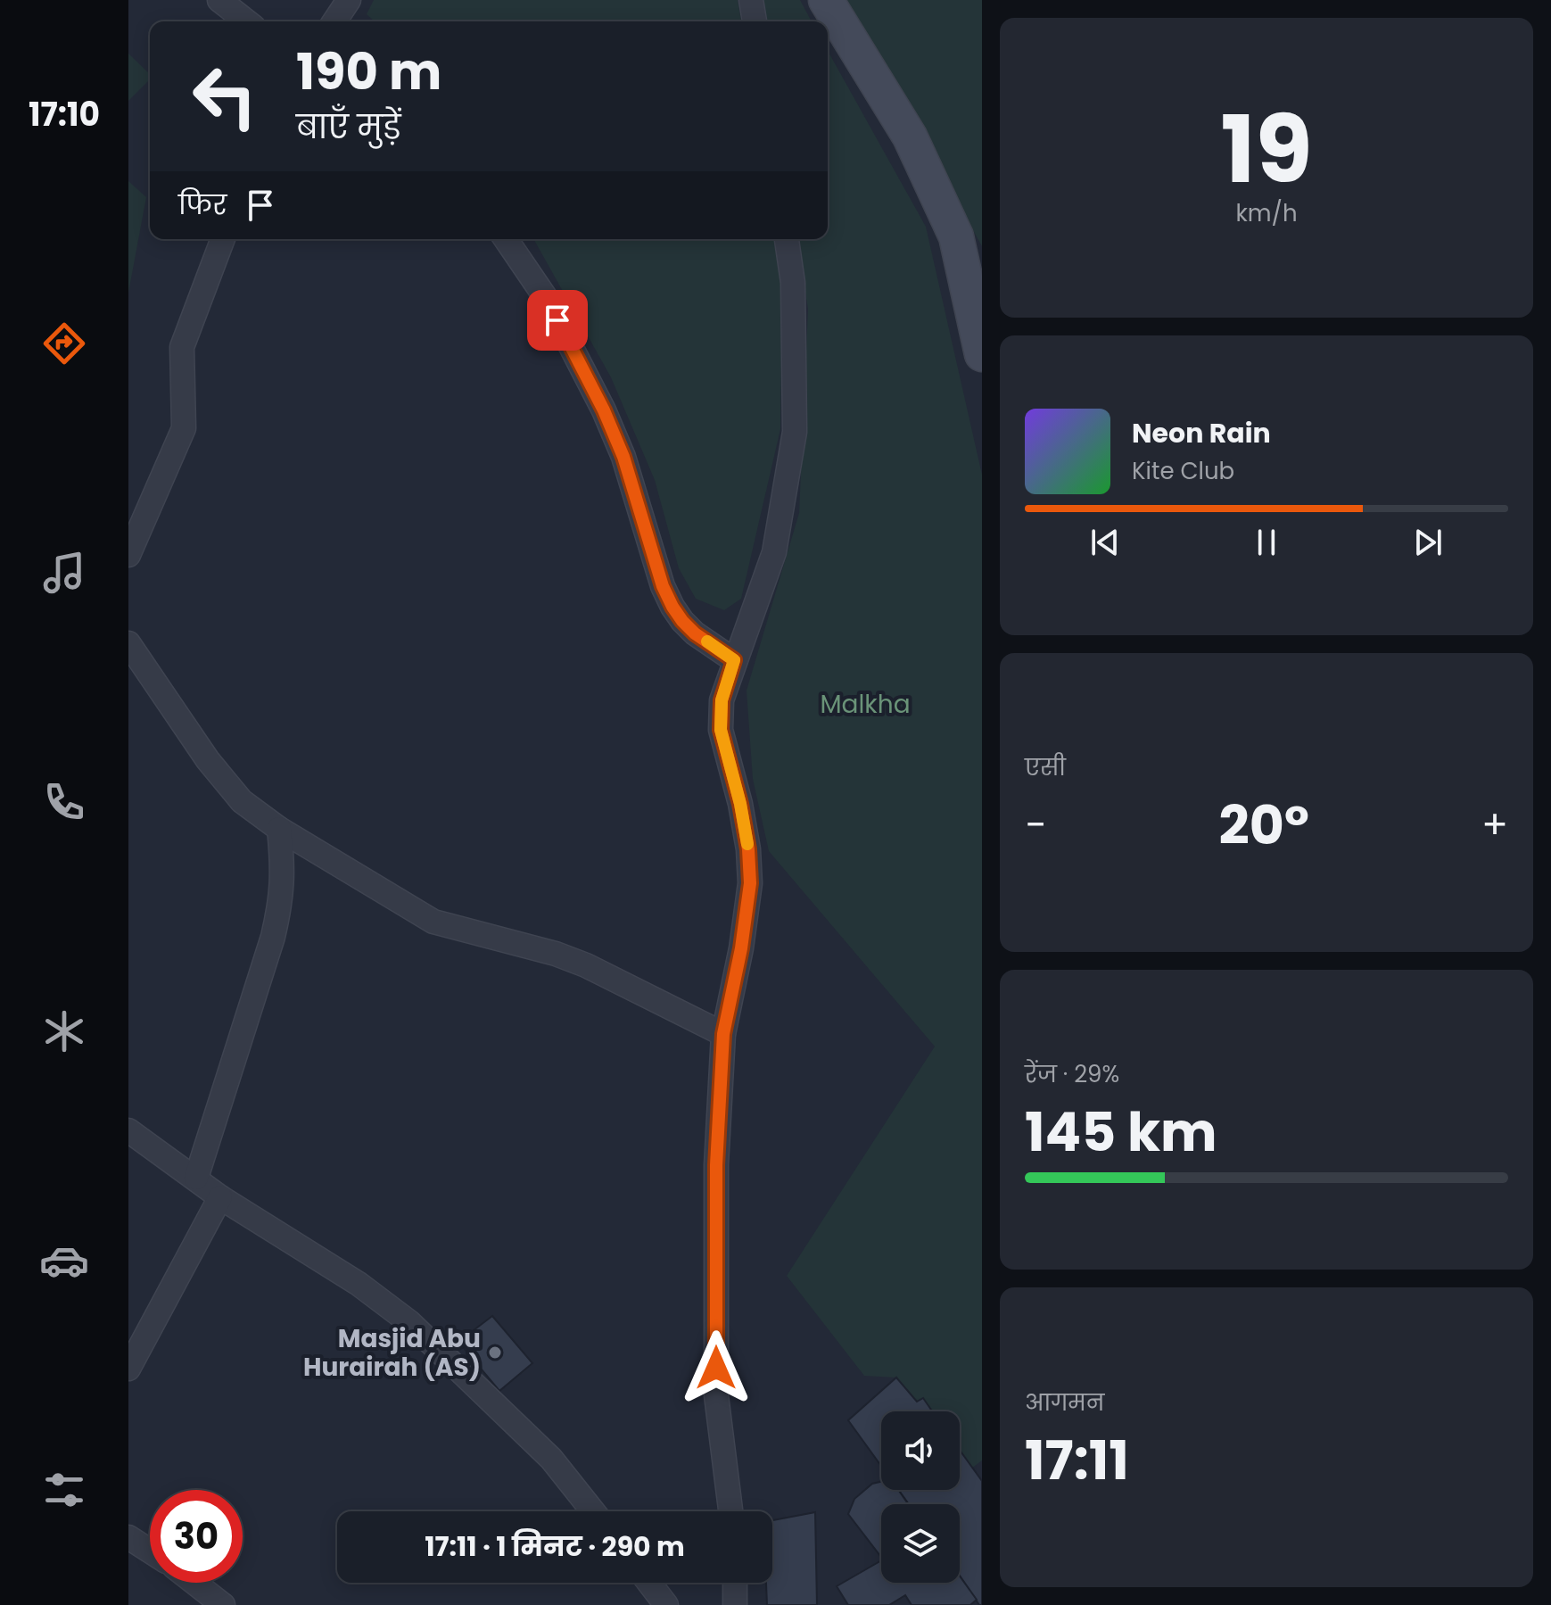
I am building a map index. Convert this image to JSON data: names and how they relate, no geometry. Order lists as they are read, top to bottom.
{
  "parks": ["Malkha"],
  "places": ["Masjid Abu Hurairah (AS)"],
  "page": {
    "tabs": "17:10",
    "tile": [
      ["19", "km/h"],
      "एसी",
      ["रेंज · 29%", "145 km"],
      ["आगमन", "17:11"]
    ],
    "turn": ["190 m", "बाएँ मुड़ें"],
    "then": "फिर",
    "song": ["Neon Rain", "Kite Club"],
    "heat": ["−", "20°", "+"],
    "limit": "30",
    "trip": "17:11 · 1 मिनट · 290 m"
  }
}
